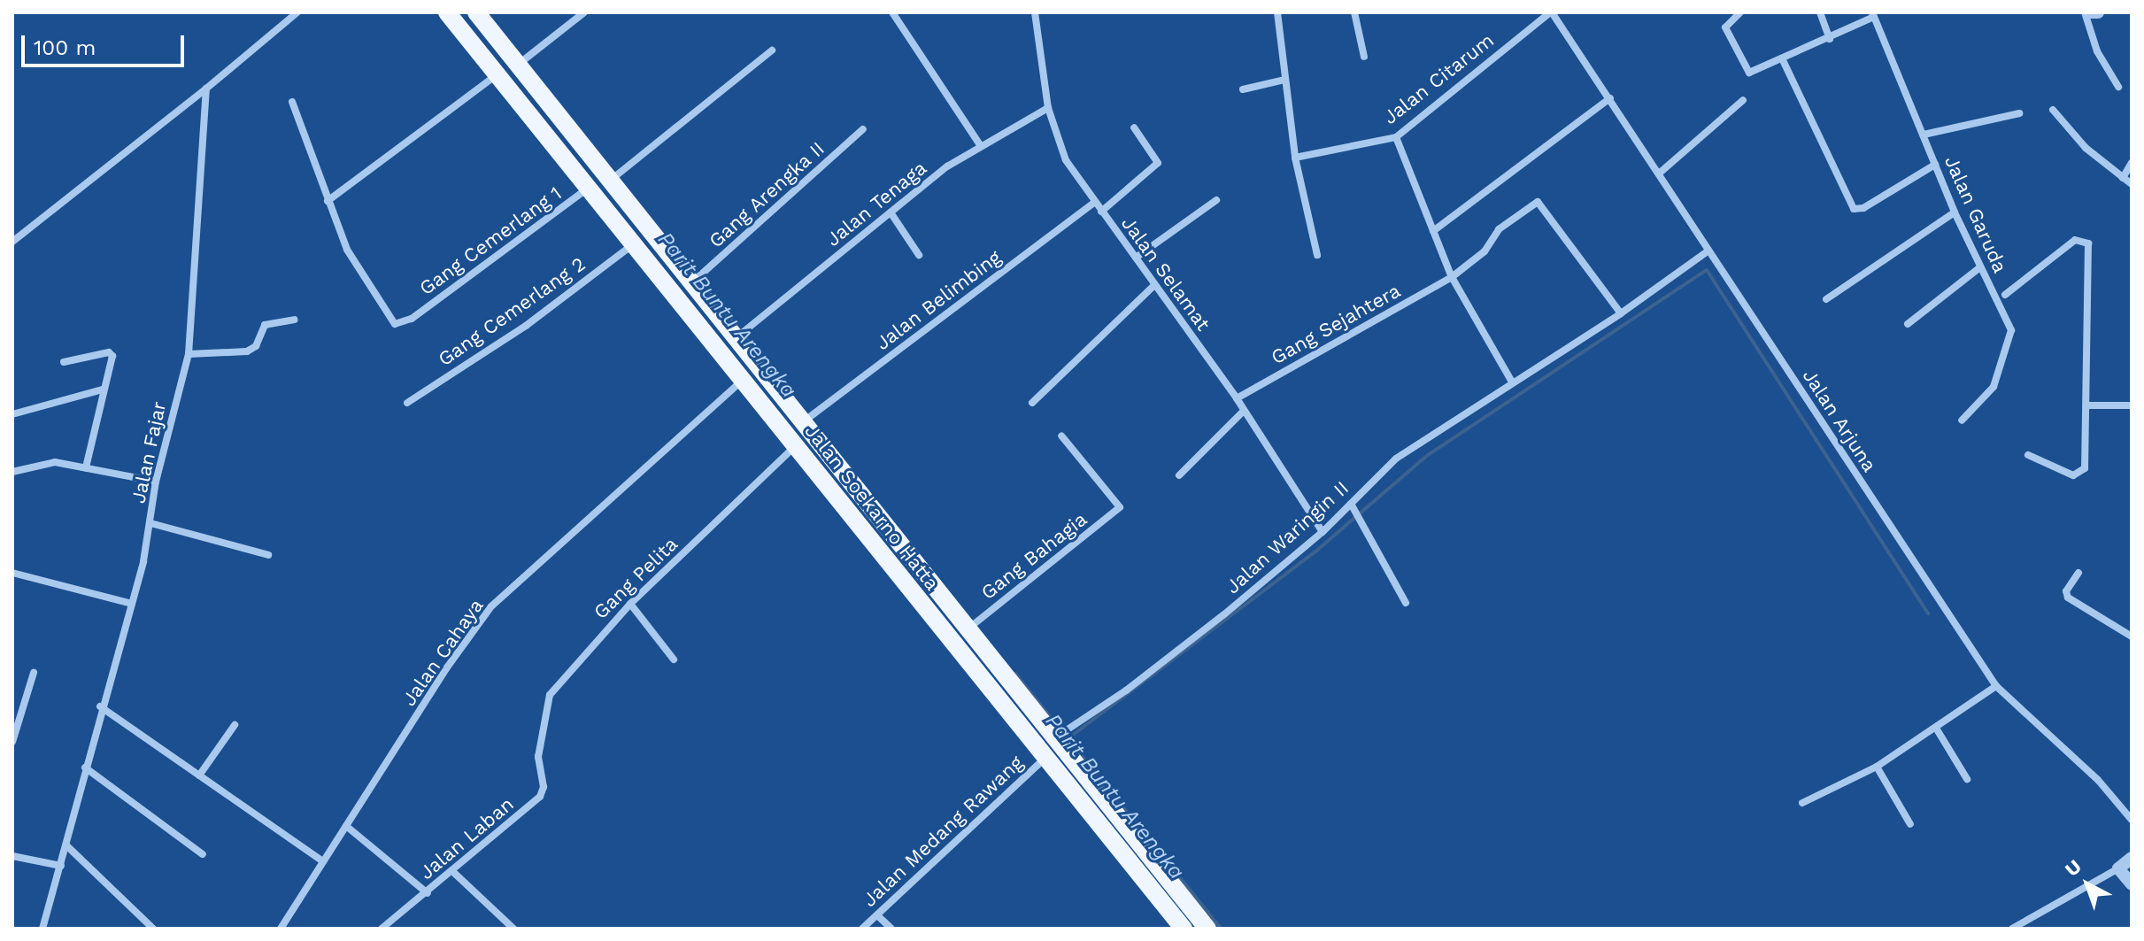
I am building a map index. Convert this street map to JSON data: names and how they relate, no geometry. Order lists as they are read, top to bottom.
{
  "streets": {
    "main road": ["Jalan Soekarno Hatta"],
    "street": [
      "Jalan Citarum",
      "Gang Arengka II",
      "Jalan Tenaga",
      "Jalan Garuda",
      "Gang Cemerlang 1",
      "Jalan Selamat",
      "Jalan Belimbing",
      "Gang Cemerlang 2",
      "Gang Sejahtera",
      "Jalan Arjuna",
      "Jalan Fajar",
      "Jalan Waringin II",
      "Gang Bahagia",
      "Gang Pelita",
      "Jalan Cahaya",
      "Jalan Medang Rawang",
      "Jalan Laban"
    ]
  },
  "crossings": [
    ["Jalan Citarum", "Jalan Arjuna"],
    ["Gang Arengka II", "Jalan Soekarno Hatta"],
    ["Jalan Tenaga", "Jalan Selamat"],
    ["Jalan Tenaga", "Jalan Soekarno Hatta"],
    ["Gang Cemerlang 1", "Jalan Soekarno Hatta"],
    ["Jalan Selamat", "Jalan Belimbing"],
    ["Jalan Selamat", "Gang Sejahtera"],
    ["Jalan Selamat", "Jalan Waringin II"],
    ["Jalan Belimbing", "Jalan Soekarno Hatta"],
    ["Gang Cemerlang 2", "Jalan Soekarno Hatta"],
    ["Gang Sejahtera", "Jalan Waringin II"],
    ["Jalan Arjuna", "Jalan Waringin II"],
    ["Jalan Soekarno Hatta", "Jalan Waringin II"],
    ["Jalan Soekarno Hatta", "Gang Bahagia"],
    ["Jalan Soekarno Hatta", "Gang Pelita"],
    ["Jalan Soekarno Hatta", "Jalan Cahaya"],
    ["Jalan Soekarno Hatta", "Jalan Medang Rawang"],
    ["Gang Pelita", "Jalan Laban"]
  ],
  "water": ["Parit Buntu Arengka"],
  "scale_bar": "100 m",
  "north": "top left"
}
